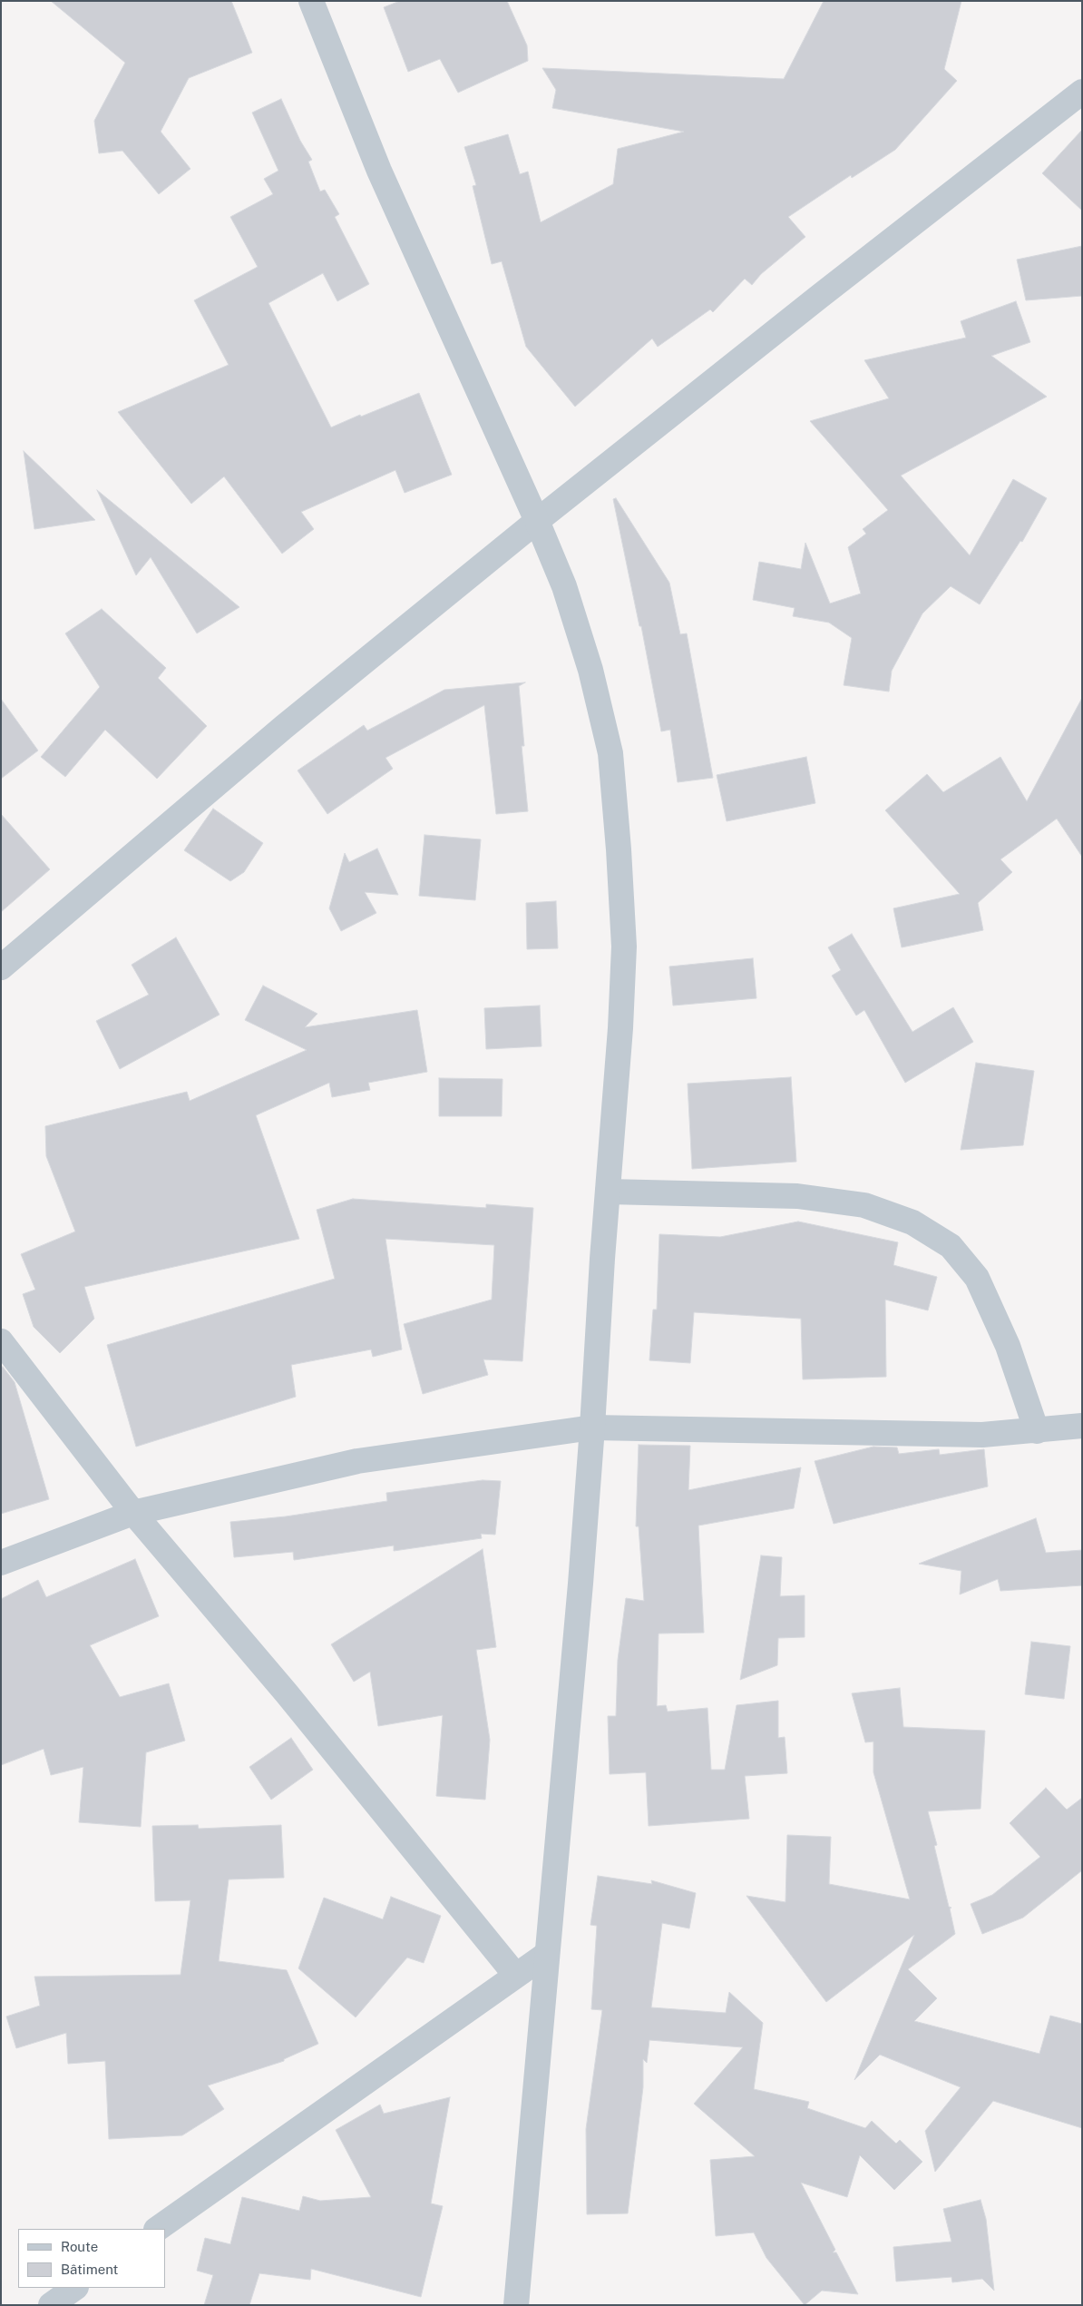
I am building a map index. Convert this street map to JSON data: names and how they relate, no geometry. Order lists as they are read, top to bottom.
{
  "legend": ["Route", "Bâtiment"]
}
